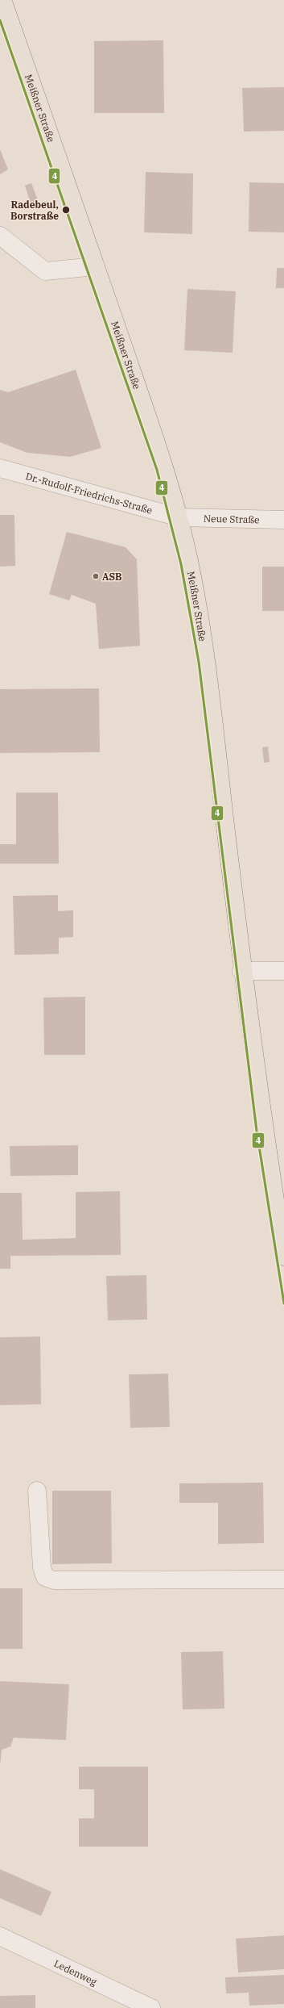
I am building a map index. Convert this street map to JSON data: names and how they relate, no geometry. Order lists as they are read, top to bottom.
{
  "streets": {
    "main road": ["Meißner Straße"],
    "street": ["Dr.-Rudolf-Friedrichs-Straße", "Neue Straße", "Ledenweg"]
  },
  "crossings": [
    ["Meißner Straße", "Dr.-Rudolf-Friedrichs-Straße"],
    ["Meißner Straße", "Neue Straße"],
    ["Dr.-Rudolf-Friedrichs-Straße", "Neue Straße"]
  ],
  "places": ["Radebeul, Borstraße", "ASB"],
  "lines": ["transit line 4"]
}
